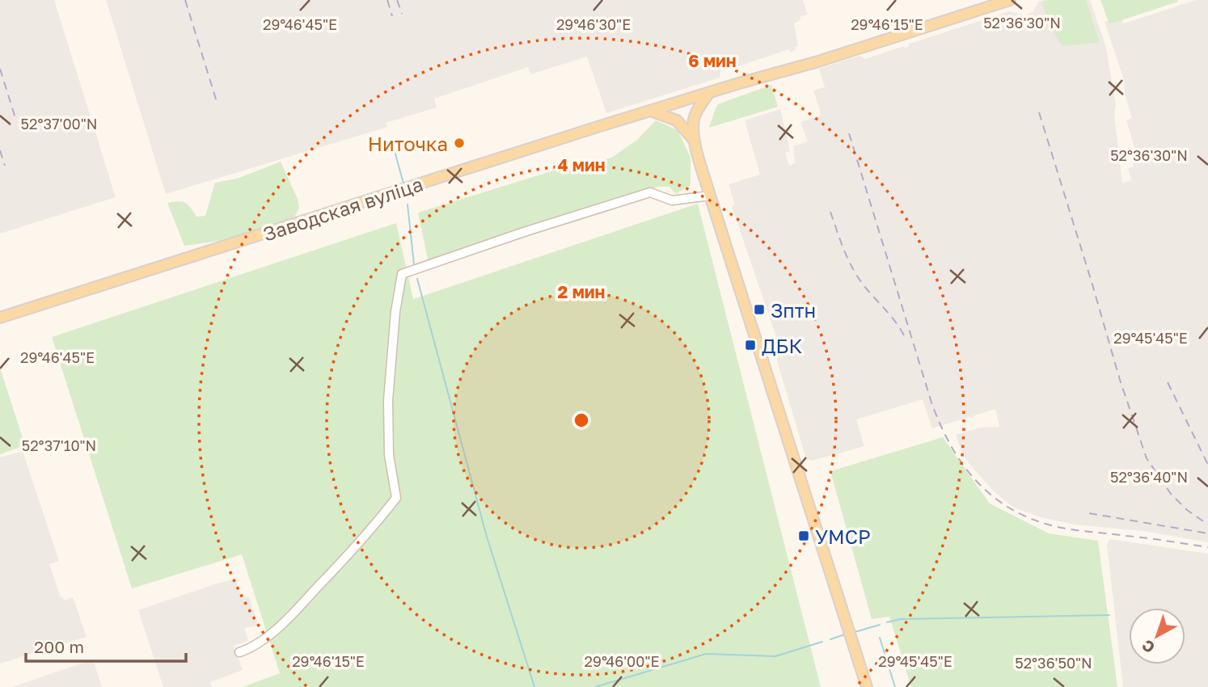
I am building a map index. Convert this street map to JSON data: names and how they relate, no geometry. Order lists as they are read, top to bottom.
{
  "streets": {
    "main road": ["Заводская вуліца"]
  },
  "places": {
    "other": ["Ниточка"],
    "transit": ["Зптн", "ДБК", "УМСР"]
  },
  "scale_bar": "200 m",
  "north": "bottom left",
  "coordinates": [
    "52°36'30\"N",
    "29°46'45\"E",
    "29°46'30\"E",
    "29°46'15\"E",
    "52°37'00\"N",
    "29°45'45\"E",
    "52°37'10\"N",
    "52°36'40\"N",
    "29°46'00\"E",
    "52°36'50\"N"
  ],
  "rings": ["6 мин", "4 мин", "2 мин"]
}
